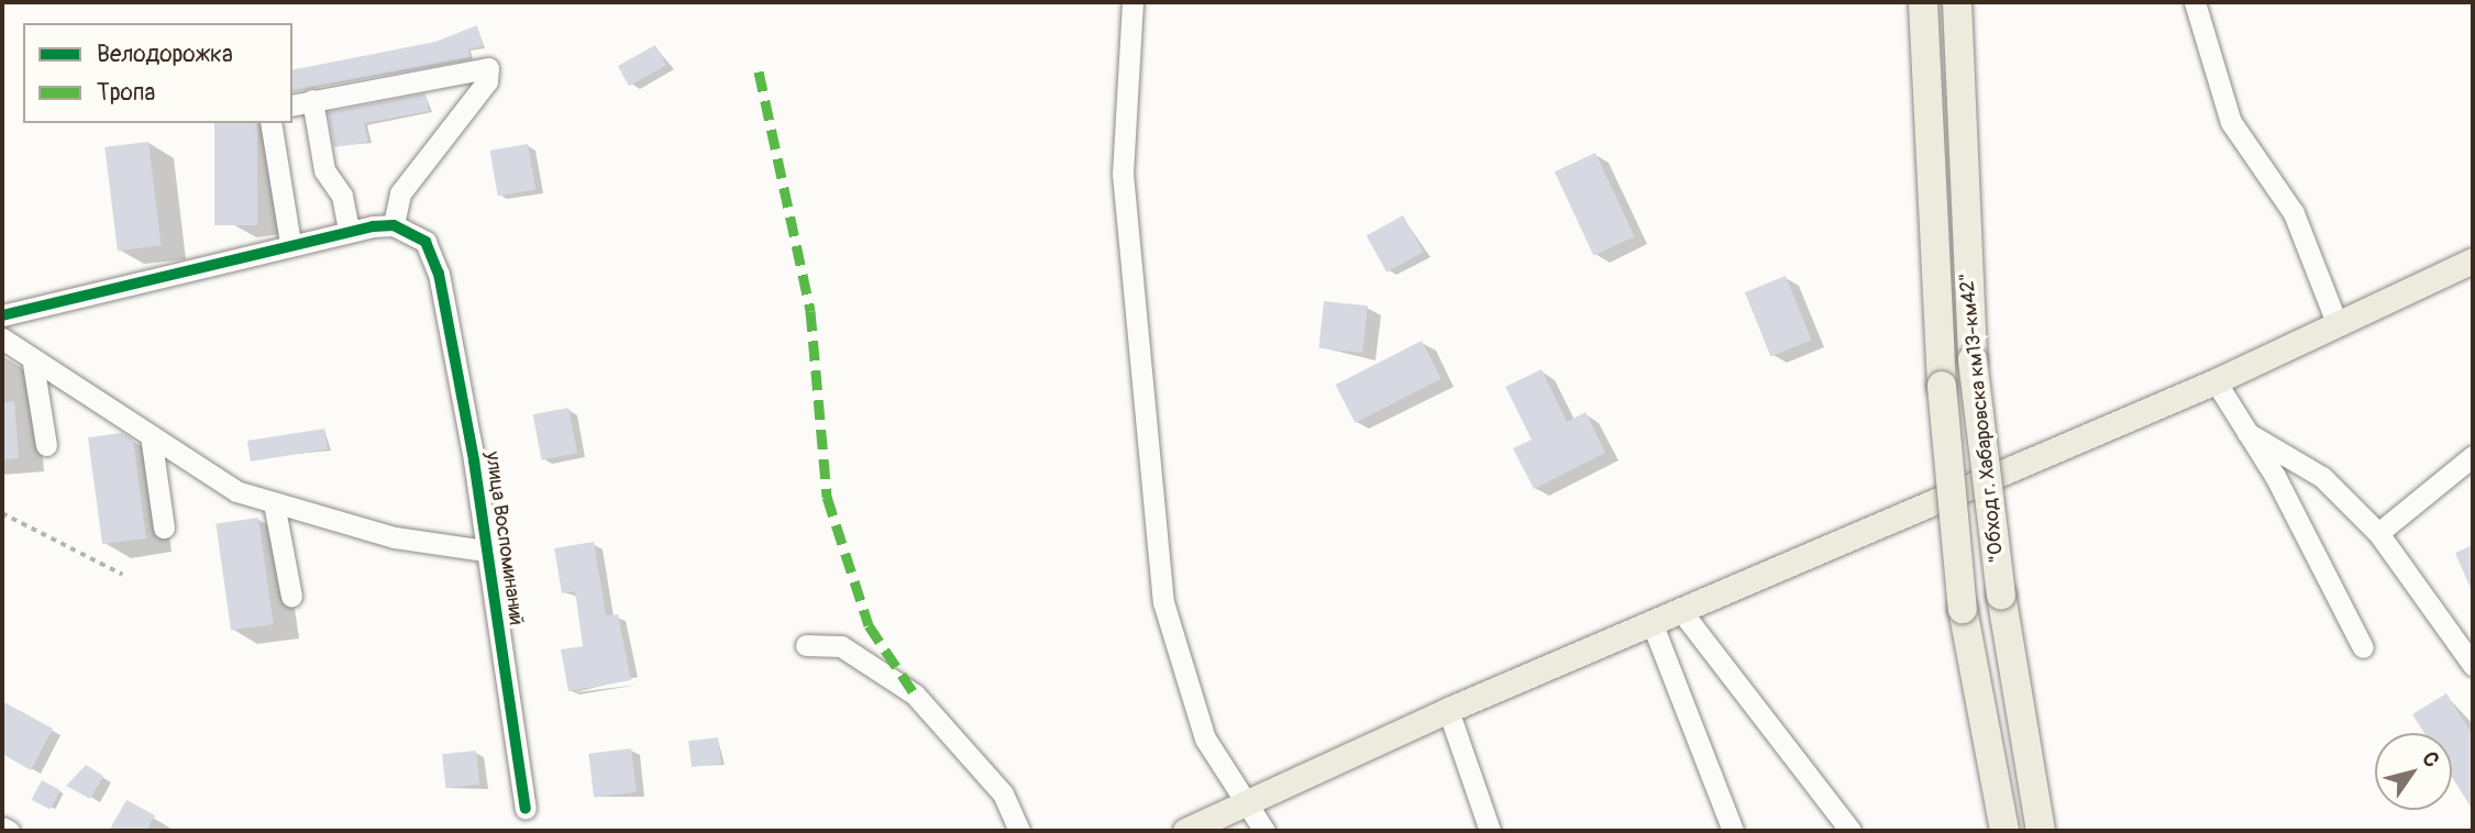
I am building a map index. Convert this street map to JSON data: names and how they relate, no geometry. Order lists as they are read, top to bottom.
{
  "streets": {
    "highway": ["\"Обход г. Хабаровска км13-км42\""],
    "street": ["улица Воспоминаний"]
  },
  "legend": ["Велодорожка", "Тропа"],
  "north": "top right"
}
